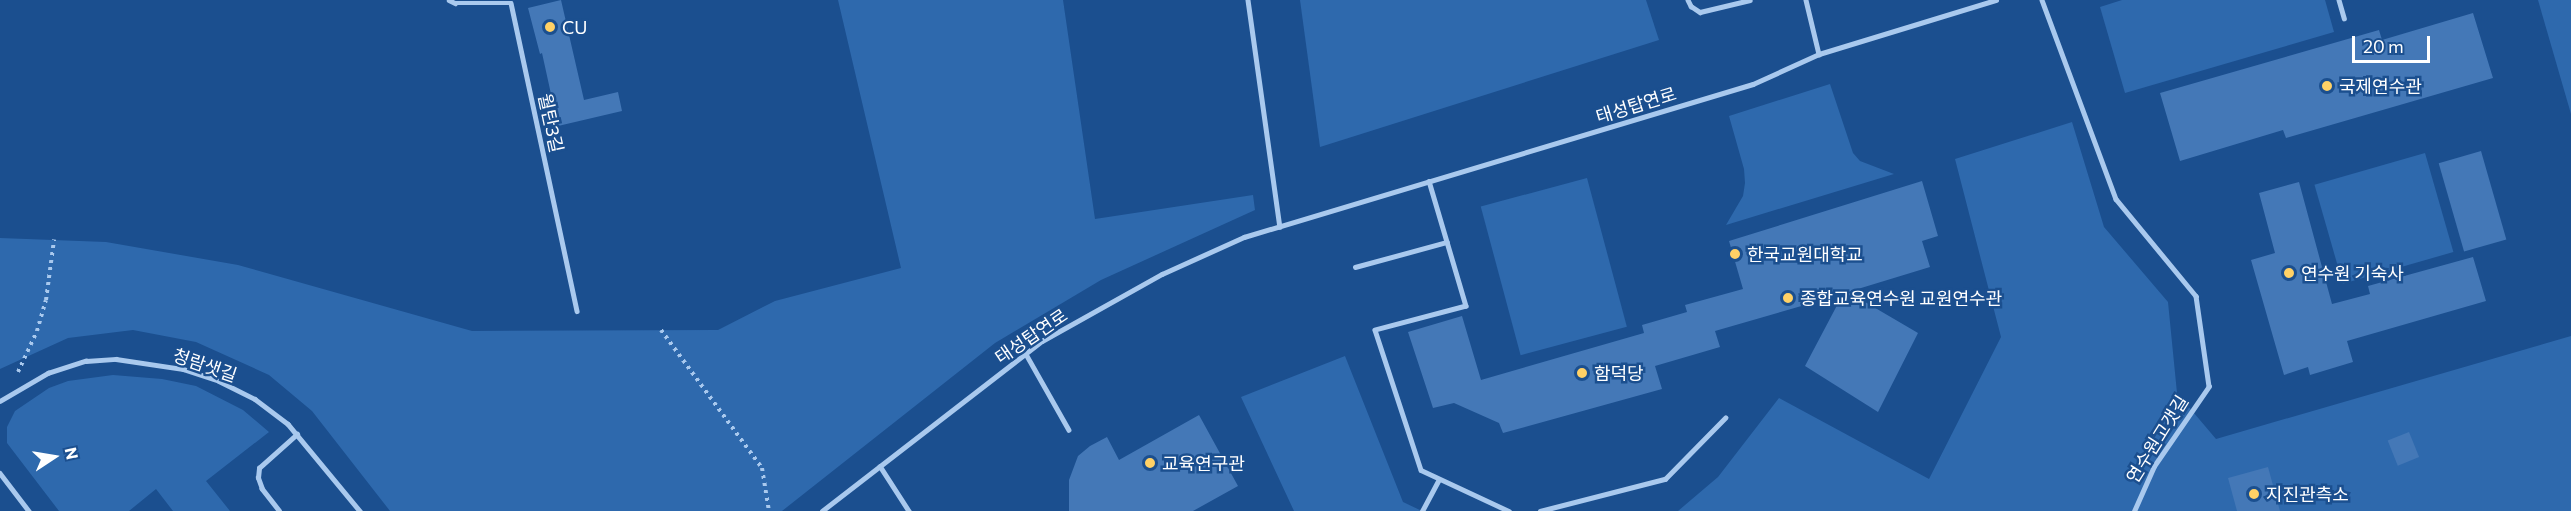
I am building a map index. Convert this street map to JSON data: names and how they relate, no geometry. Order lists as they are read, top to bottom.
{
  "streets": {
    "street": ["연수원고갯길"],
    "lane": ["태성탑연로", "월탄3길", "청람샛길"]
  },
  "places": [
    "CU",
    "국제연수관",
    "한국교원대학교",
    "연수원 기숙사",
    "종합교육연수원 교원연수관",
    "함덕당",
    "교육연구관",
    "지진관측소"
  ],
  "scale_bar": "20 m",
  "north": "right"
}
